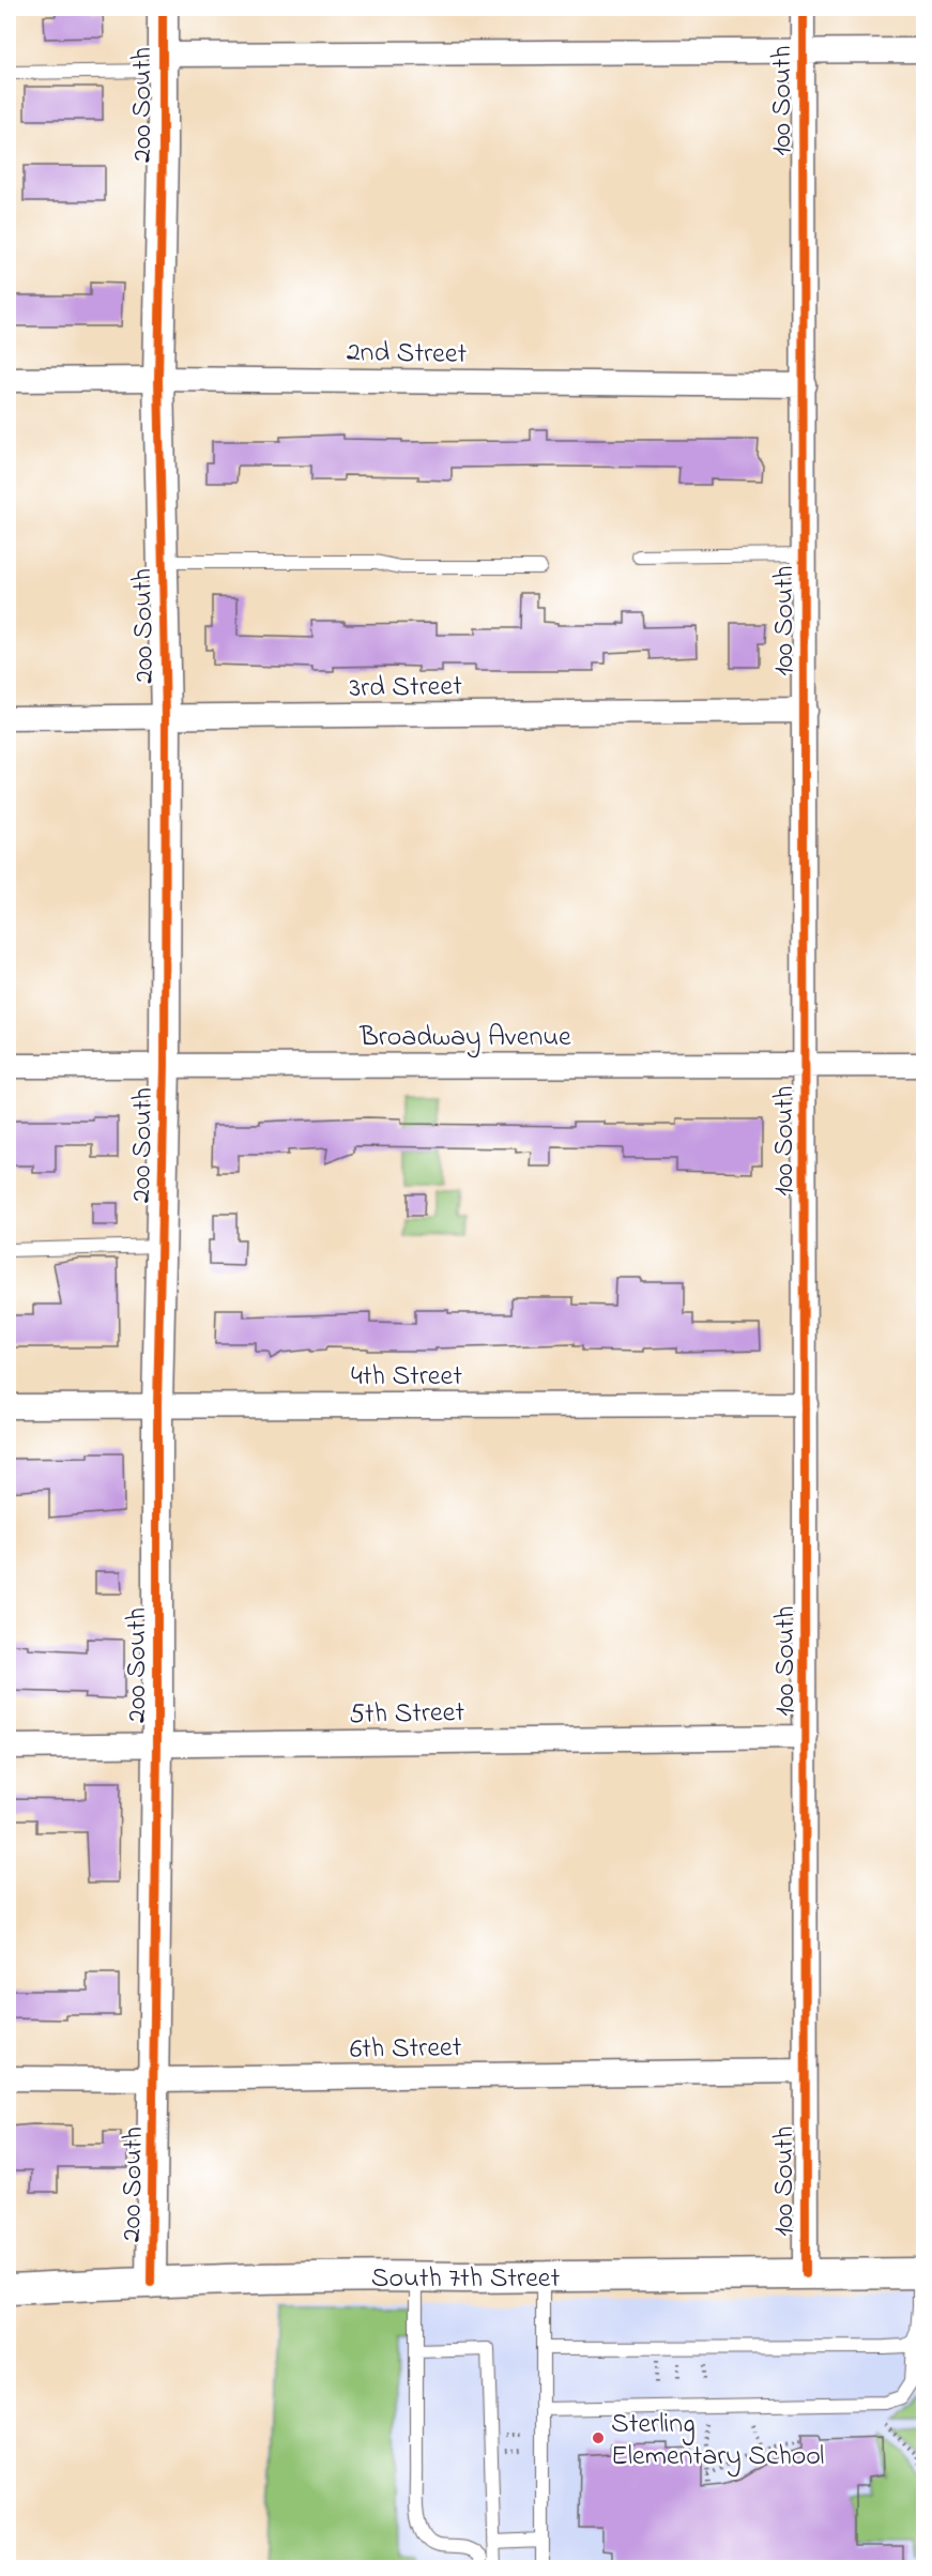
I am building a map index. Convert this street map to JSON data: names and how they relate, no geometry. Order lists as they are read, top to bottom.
{
  "streets": {
    "street": [
      "100 South",
      "200 South",
      "2nd Street",
      "3rd Street",
      "Broadway Avenue",
      "4th Street",
      "5th Street",
      "6th Street",
      "South 7th Street"
    ]
  },
  "crossings": [
    ["100 South", "2nd Street"],
    ["100 South", "3rd Street"],
    ["100 South", "Broadway Avenue"],
    ["100 South", "4th Street"],
    ["100 South", "5th Street"],
    ["100 South", "6th Street"],
    ["100 South", "South 7th Street"],
    ["200 South", "2nd Street"],
    ["200 South", "3rd Street"],
    ["200 South", "Broadway Avenue"],
    ["200 South", "4th Street"],
    ["200 South", "5th Street"],
    ["200 South", "6th Street"],
    ["200 South", "South 7th Street"]
  ],
  "places": ["Sterling Elementary School"]
}
